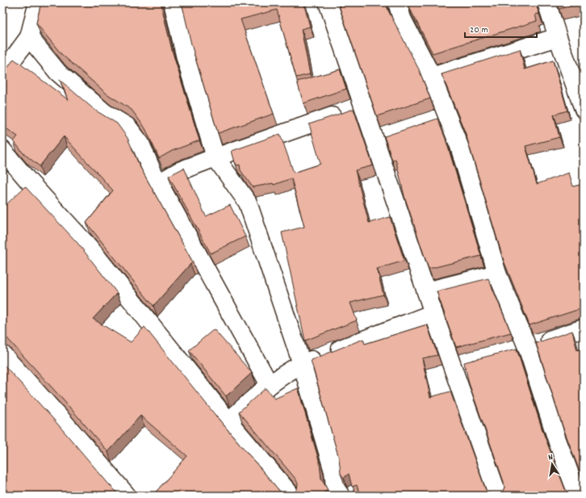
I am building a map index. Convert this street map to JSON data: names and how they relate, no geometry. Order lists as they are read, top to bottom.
{
  "scale_bar": "20 m",
  "north": "top"
}
